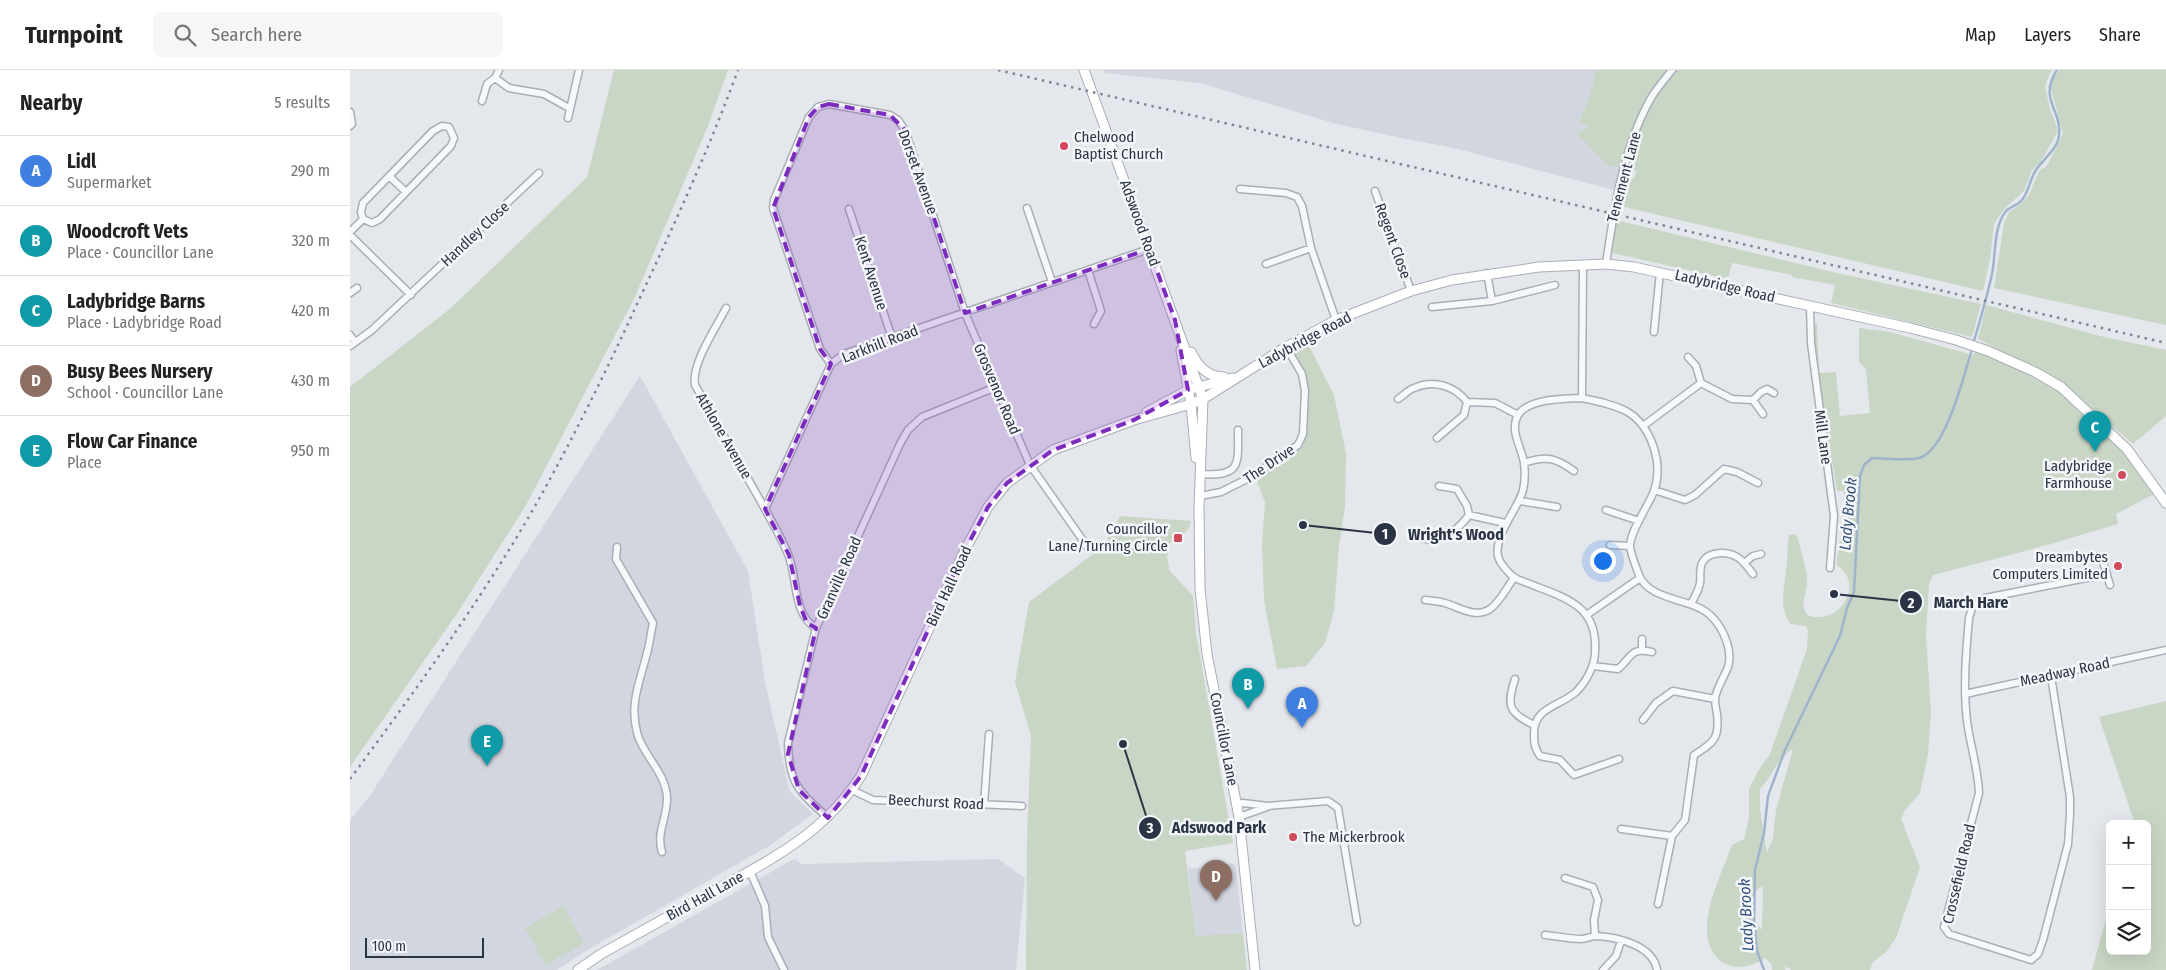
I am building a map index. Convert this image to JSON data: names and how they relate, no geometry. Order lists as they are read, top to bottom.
{
  "streets": {
    "street": [
      "Dorset Avenue",
      "Tenement Lane",
      "Adswood Road",
      "Handley Close",
      "Regent Close",
      "Kent Avenue",
      "Ladybridge Road",
      "Larkhill Road",
      "Grosvenor Road",
      "Athlone Avenue",
      "Mill Lane",
      "The Drive",
      "Granville Road",
      "Bird Hall Road",
      "Meadway Road",
      "Councillor Lane",
      "Beechurst Road",
      "Crossefield Road",
      "Bird Hall Lane"
    ]
  },
  "crossings": [
    ["Dorset Avenue", "Larkhill Road"],
    ["Dorset Avenue", "Grosvenor Road"],
    ["Tenement Lane", "Ladybridge Road"],
    ["Adswood Road", "Ladybridge Road"],
    ["Adswood Road", "Larkhill Road"],
    ["Adswood Road", "Bird Hall Road"],
    ["Adswood Road", "Councillor Lane"],
    ["Regent Close", "Ladybridge Road"],
    ["Kent Avenue", "Larkhill Road"],
    ["Ladybridge Road", "Mill Lane"],
    ["Ladybridge Road", "The Drive"],
    ["Ladybridge Road", "Bird Hall Road"],
    ["Ladybridge Road", "Councillor Lane"],
    ["Larkhill Road", "Grosvenor Road"],
    ["Larkhill Road", "Athlone Avenue"],
    ["Grosvenor Road", "Granville Road"],
    ["Grosvenor Road", "Bird Hall Road"],
    ["The Drive", "Councillor Lane"],
    ["Granville Road", "Bird Hall Road"],
    ["Granville Road", "Bird Hall Lane"],
    ["Bird Hall Road", "Councillor Lane"],
    ["Bird Hall Road", "Beechurst Road"],
    ["Bird Hall Road", "Bird Hall Lane"],
    ["Meadway Road", "Crossefield Road"]
  ],
  "water": ["Lady Brook"],
  "places": {
    "other": [
      "Chelwood Baptist Church",
      "Ladybridge Farmhouse",
      "Wright's Wood",
      "Dreambytes Computers Limited",
      "March Hare",
      "Adswood Park",
      "The Mickerbrook"
    ],
    "transit": ["Councillor Lane/Turning Circle"]
  },
  "scale_bar": "100 m",
  "page": {
    "header": "Turnpoint",
    "search": "Search here",
    "nav": ["Map", "Layers", "Share"],
    "heading": ["Nearby", "5 results"],
    "list": [
      {
        "mark": "A",
        "name": "Lidl",
        "note": "Supermarket",
        "value": "290 m"
      },
      {
        "mark": "B",
        "name": "Woodcroft Vets",
        "note": "Place · Councillor Lane",
        "value": "320 m"
      },
      {
        "mark": "C",
        "name": "Ladybridge Barns",
        "note": "Place · Ladybridge Road",
        "value": "420 m"
      },
      {
        "mark": "D",
        "name": "Busy Bees Nursery",
        "note": "School · Councillor Lane",
        "value": "430 m"
      },
      {
        "mark": "E",
        "name": "Flow Car Finance",
        "note": "Place",
        "value": "950 m"
      }
    ],
    "pins": [
      "C",
      "B",
      "A",
      "E",
      "D"
    ],
    "map_buttons": ["+", "−"],
    "scale": "100 m"
  }
}
